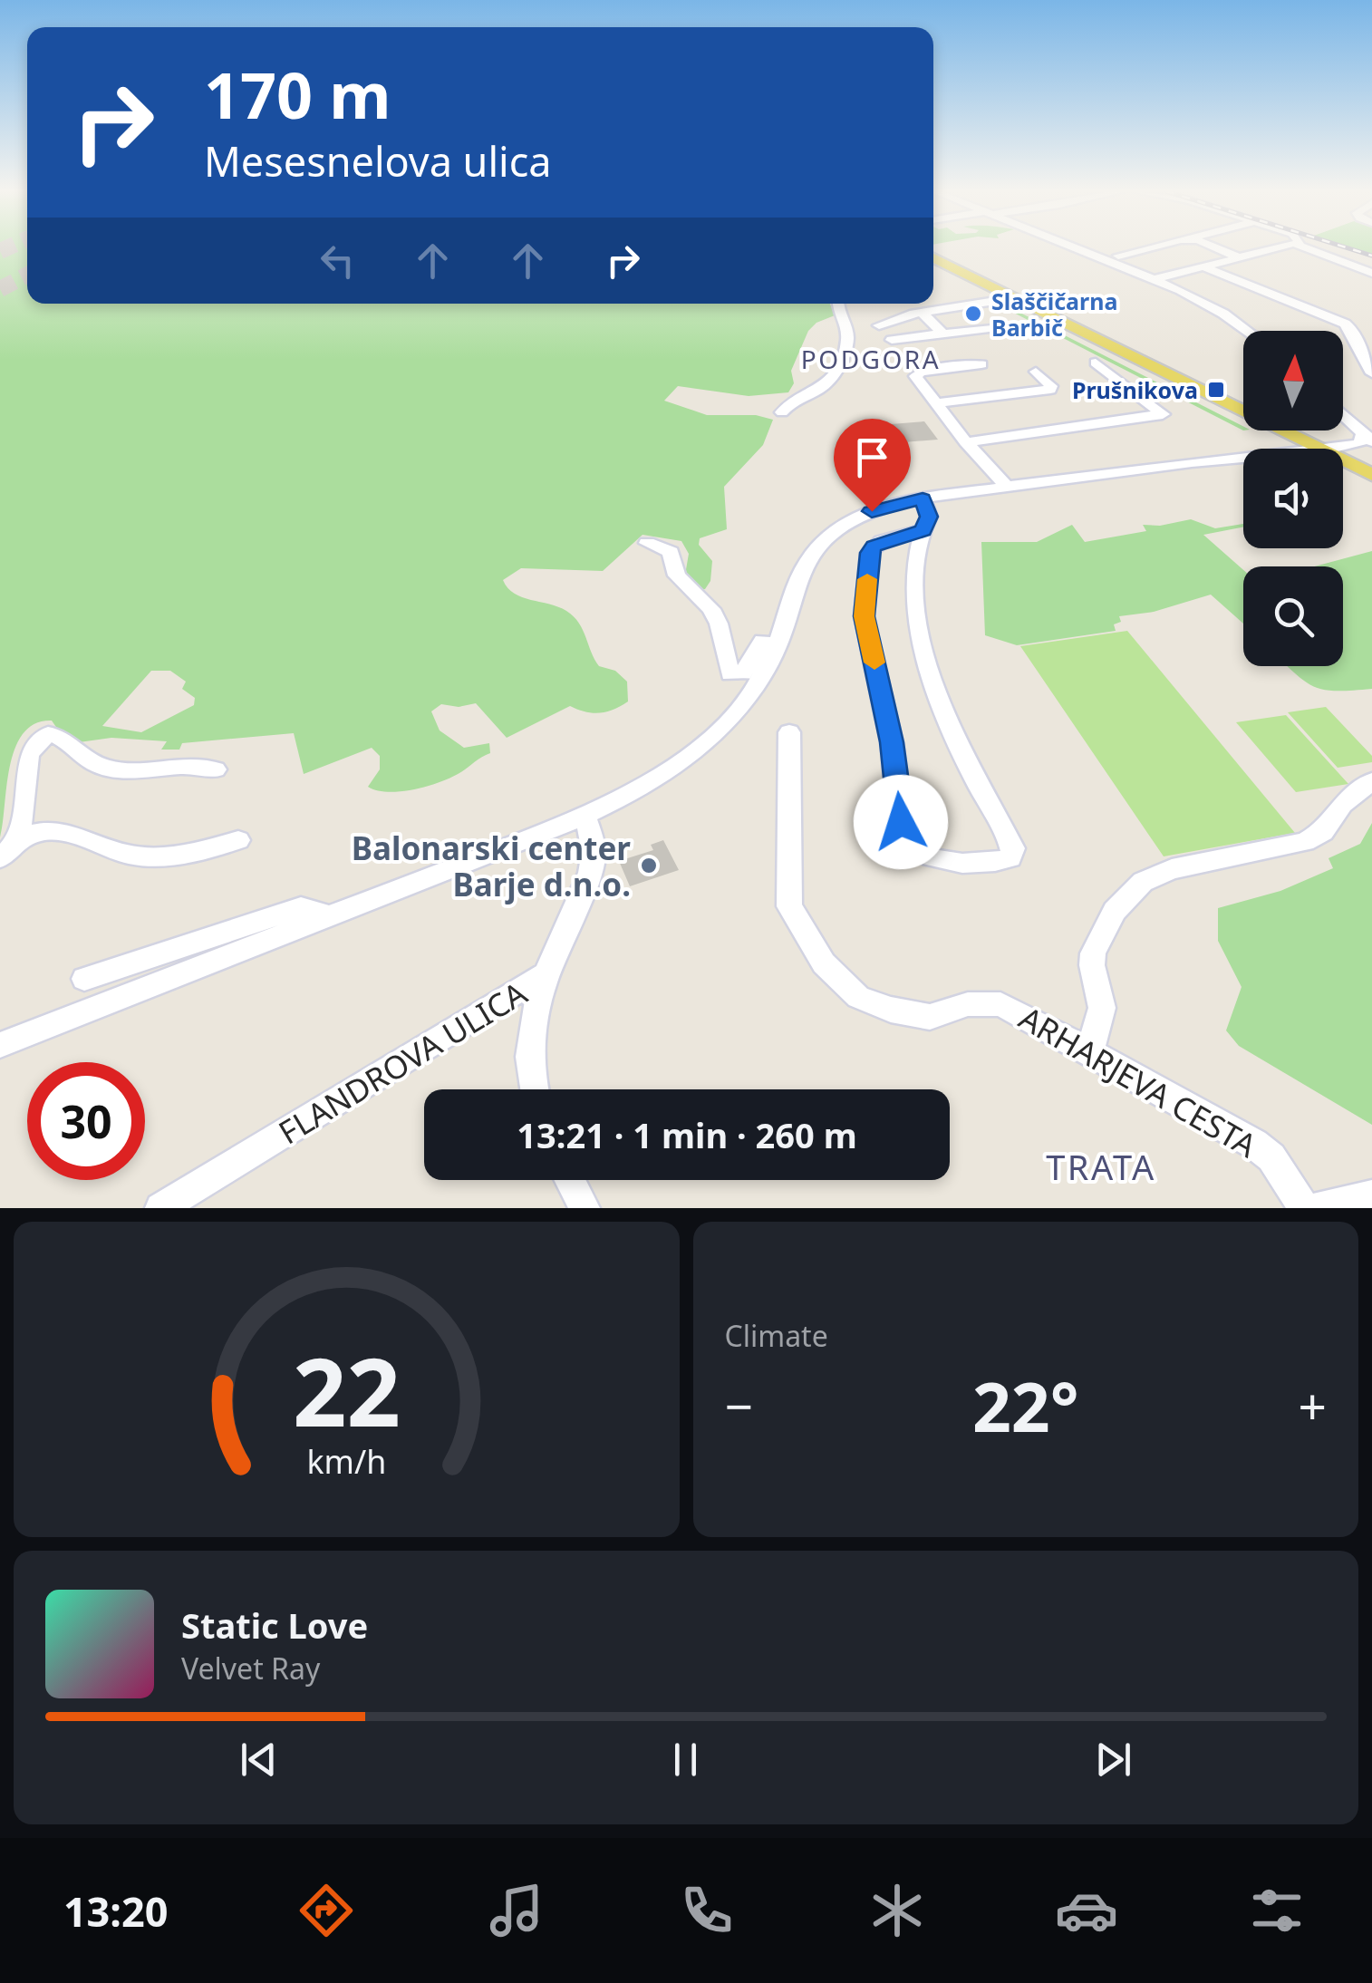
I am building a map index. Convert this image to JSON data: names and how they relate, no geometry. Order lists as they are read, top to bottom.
{
  "streets": {
    "street": ["FLANDROVA ULICA", "ARHARJEVA CESTA"]
  },
  "districts": ["PODGORA", "TRATA"],
  "places": {
    "other": ["Slaščičarna Barbič", "Balonarski center Barje d.n.o."],
    "transit": ["Prušnikova"]
  },
  "north": "top",
  "page": {
    "turn": ["170 m", "Mesesnelova ulica"],
    "limit": "30",
    "trip": "13:21 · 1 min · 260 m",
    "tile": "Climate",
    "heat": ["−", "22°", "+"],
    "song": ["Static Love", "Velvet Ray"],
    "tabs": "13:20",
    "gauge": ["22", "km/h"]
  }
}
